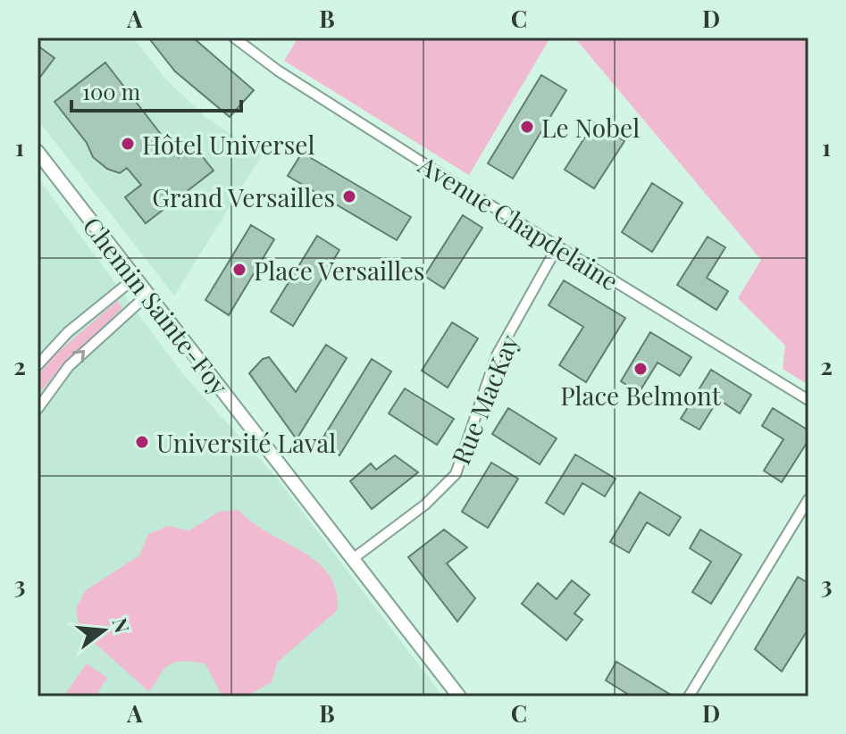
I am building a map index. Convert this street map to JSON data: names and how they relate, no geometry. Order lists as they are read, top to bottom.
{
  "streets": {
    "main road": ["Chemin Sainte-Foy"],
    "street": ["Avenue Chapdelaine", "Rue MacKay"]
  },
  "crossings": [
    ["Avenue Chapdelaine", "Rue MacKay"],
    ["Chemin Sainte-Foy", "Rue MacKay"]
  ],
  "places": [
    "Le Nobel",
    "Hôtel Universel",
    "Grand Versailles",
    "Place Versailles",
    "Place Belmont",
    "Université Laval"
  ],
  "scale_bar": "100 m",
  "north": "right",
  "grid": {
    "columns": [
      "A",
      "B",
      "C",
      "D"
    ],
    "rows": ["1", "2", "3"]
  }
}
